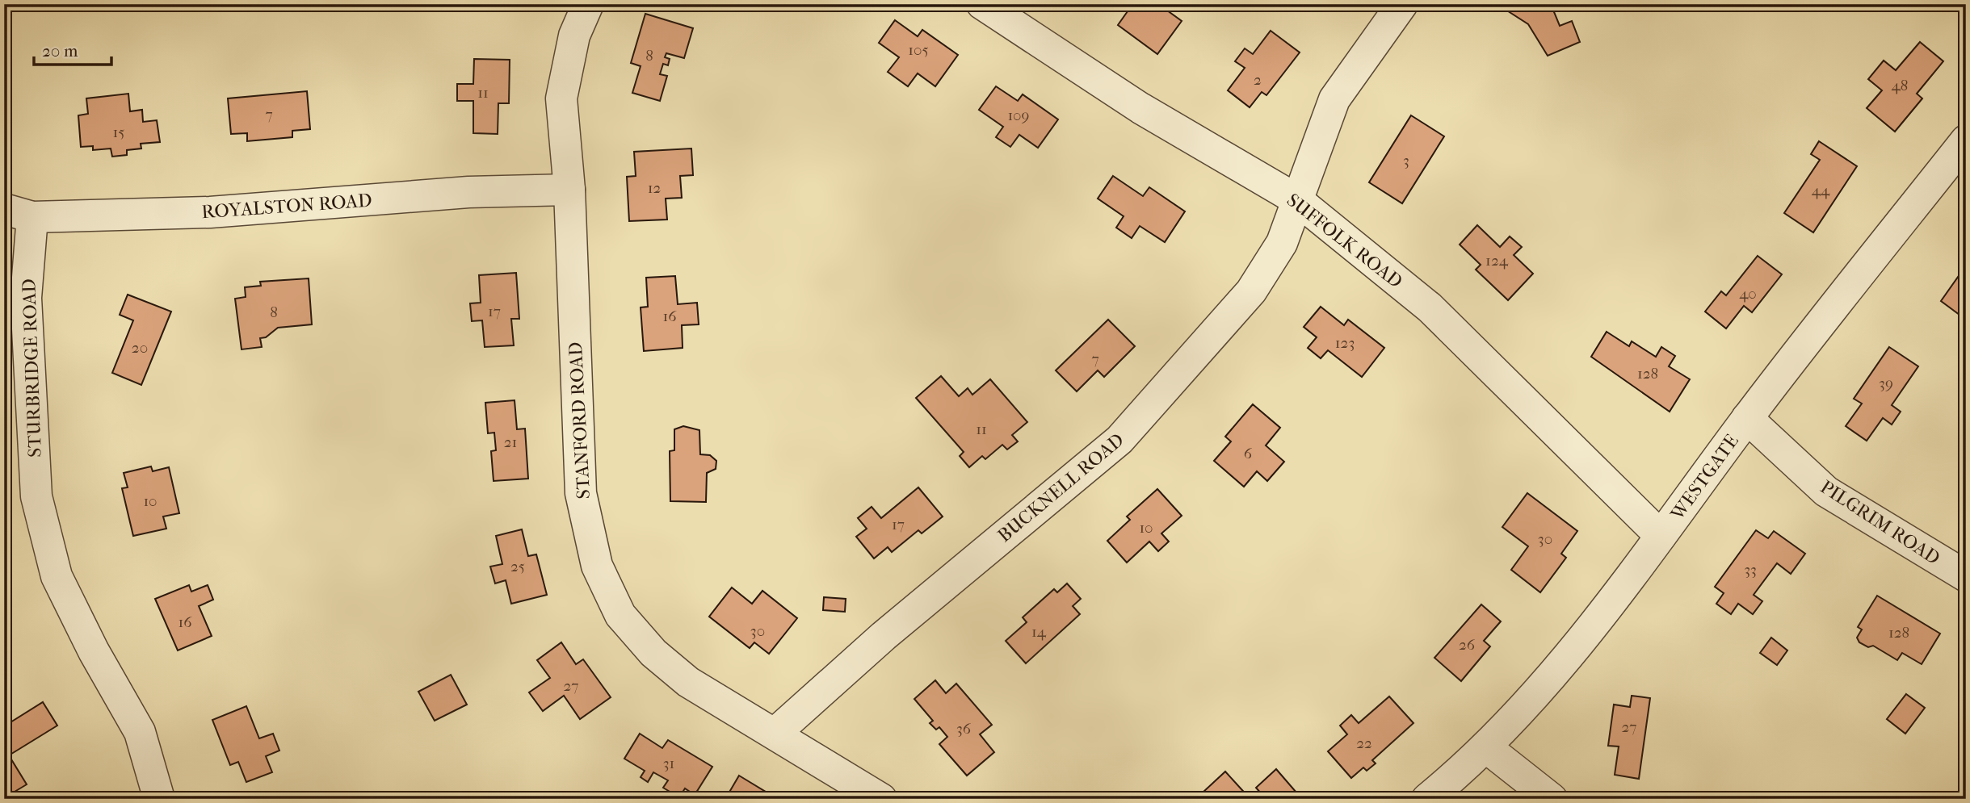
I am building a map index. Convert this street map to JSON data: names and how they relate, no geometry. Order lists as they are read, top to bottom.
{
  "streets": {
    "street": [
      "ROYALSTON ROAD",
      "SUFFOLK ROAD",
      "STURBRIDGE ROAD",
      "STANFORD ROAD",
      "WESTGATE",
      "BUCKNELL ROAD",
      "PILGRIM ROAD"
    ]
  },
  "crossings": [
    ["ROYALSTON ROAD", "STURBRIDGE ROAD"],
    ["ROYALSTON ROAD", "STANFORD ROAD"],
    ["SUFFOLK ROAD", "WESTGATE"],
    ["SUFFOLK ROAD", "BUCKNELL ROAD"],
    ["STANFORD ROAD", "BUCKNELL ROAD"],
    ["WESTGATE", "PILGRIM ROAD"]
  ],
  "house_numbers": [
    "105",
    "8",
    "2",
    "48",
    "11",
    "7",
    "109",
    "15",
    "3",
    "12",
    "44",
    "124",
    "40",
    "17",
    "8",
    "16",
    "123",
    "20",
    "7",
    "128",
    "39",
    "11",
    "21",
    "6",
    "10",
    "17",
    "10",
    "30",
    "25",
    "33",
    "16",
    "30",
    "14",
    "128",
    "26",
    "27",
    "27",
    "36",
    "22",
    "31"
  ],
  "scale_bar": "20 m"
}
